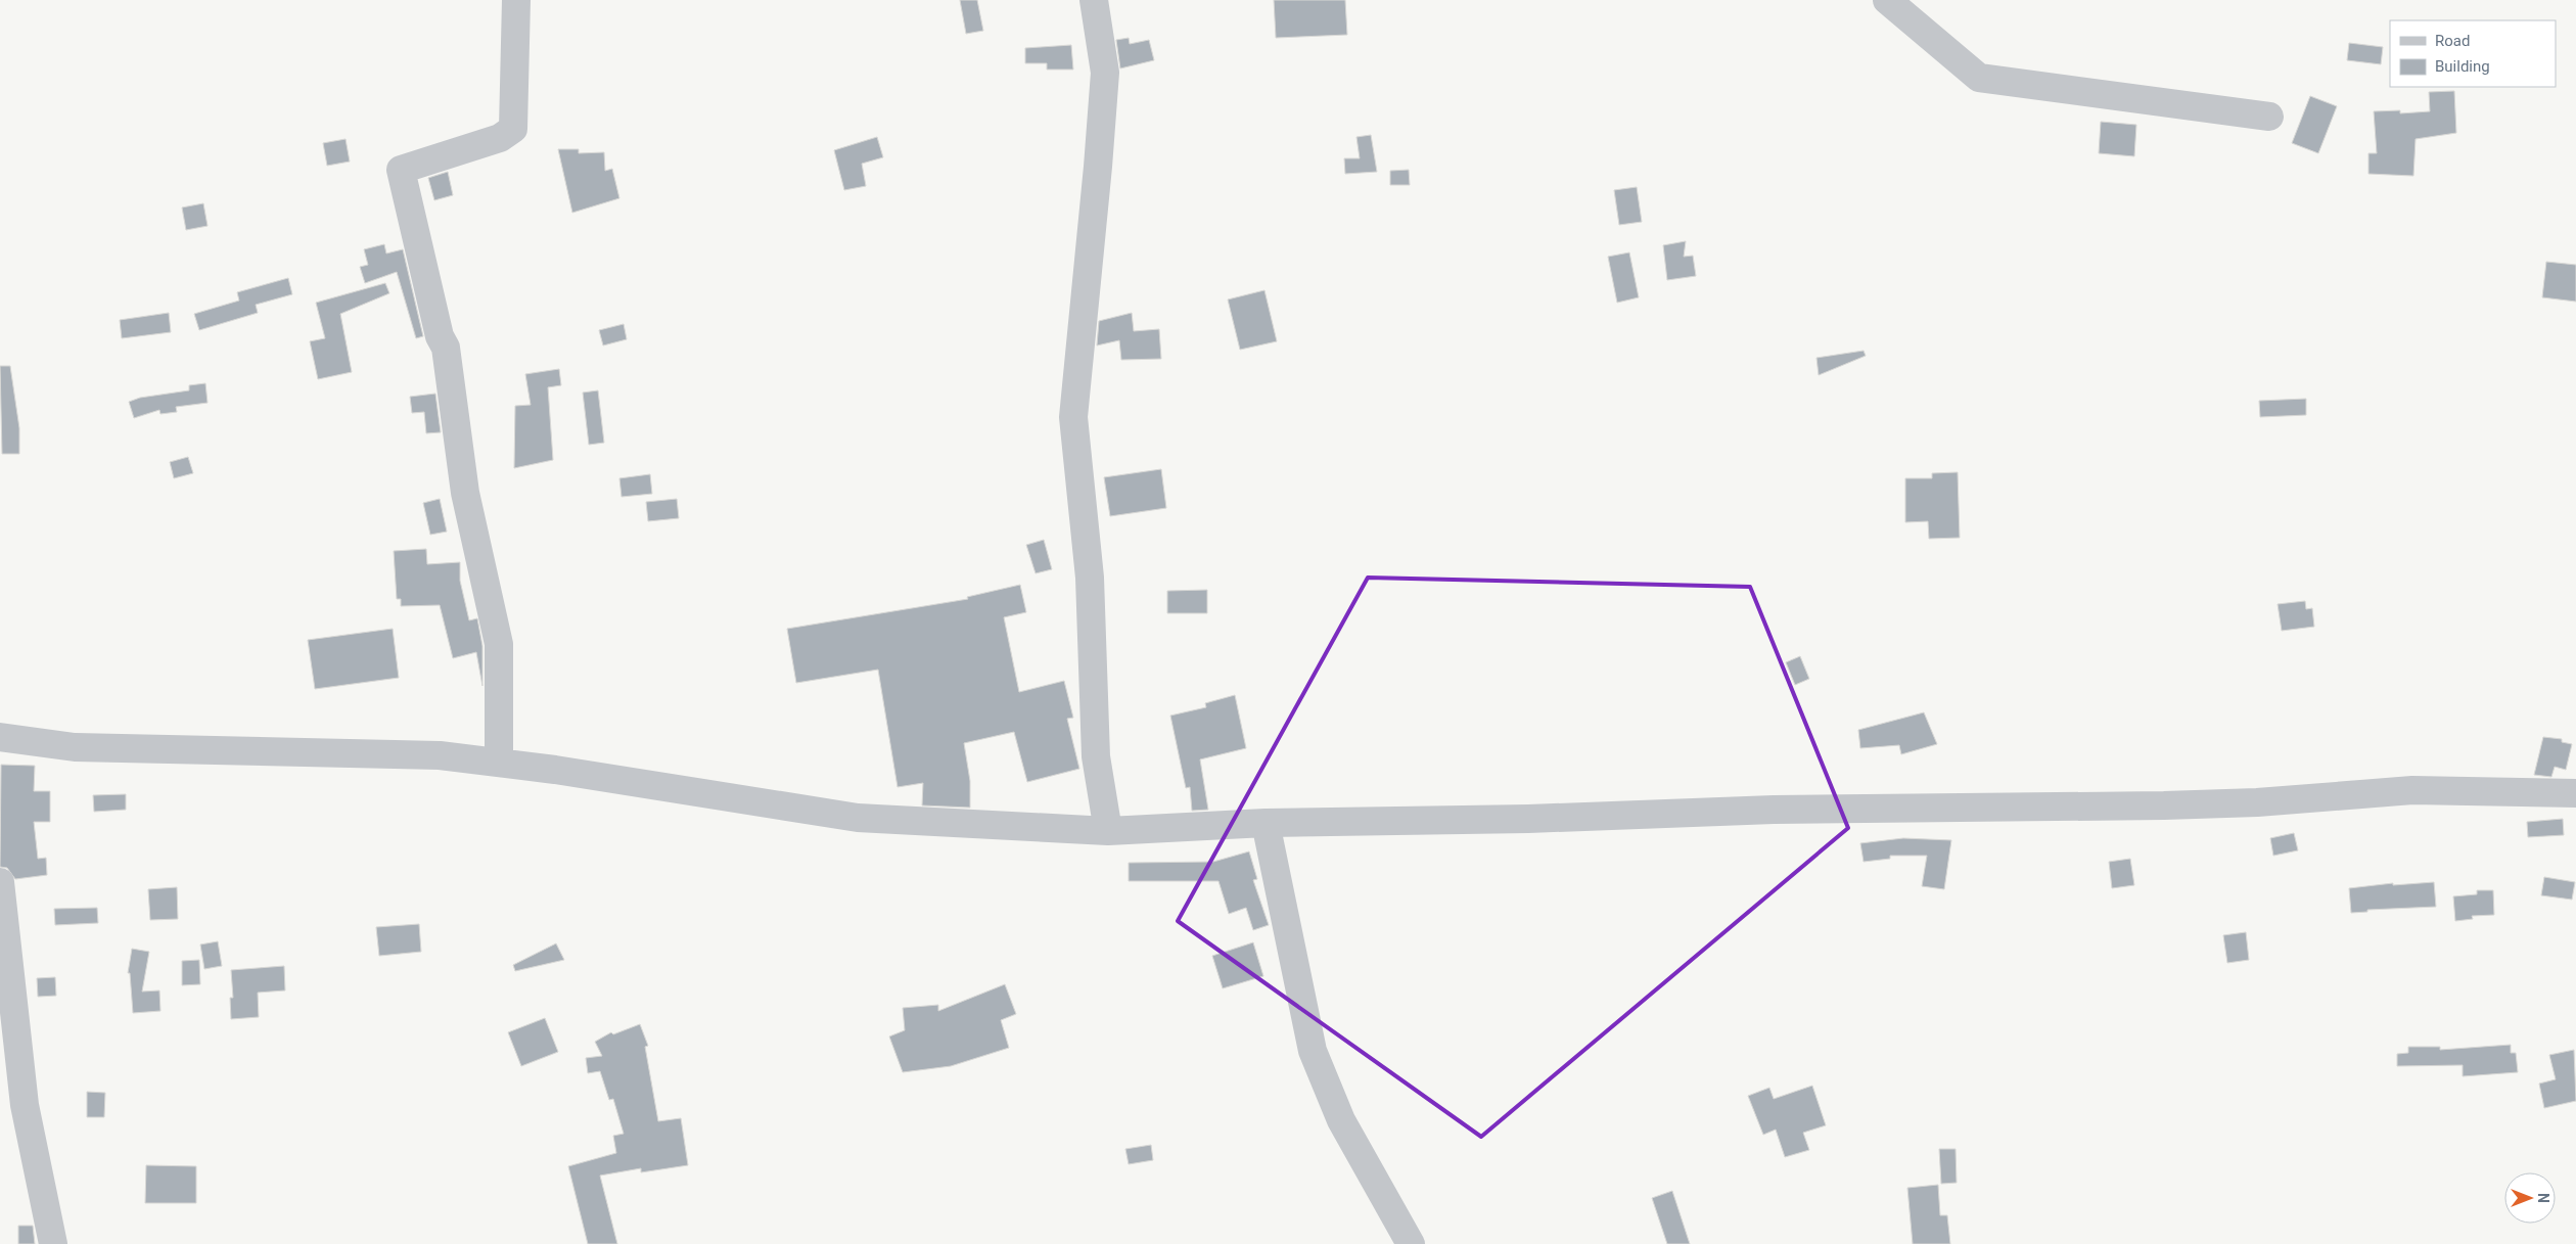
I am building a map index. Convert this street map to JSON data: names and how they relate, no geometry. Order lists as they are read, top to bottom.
{
  "legend": ["Road", "Building"],
  "north": "right"
}
